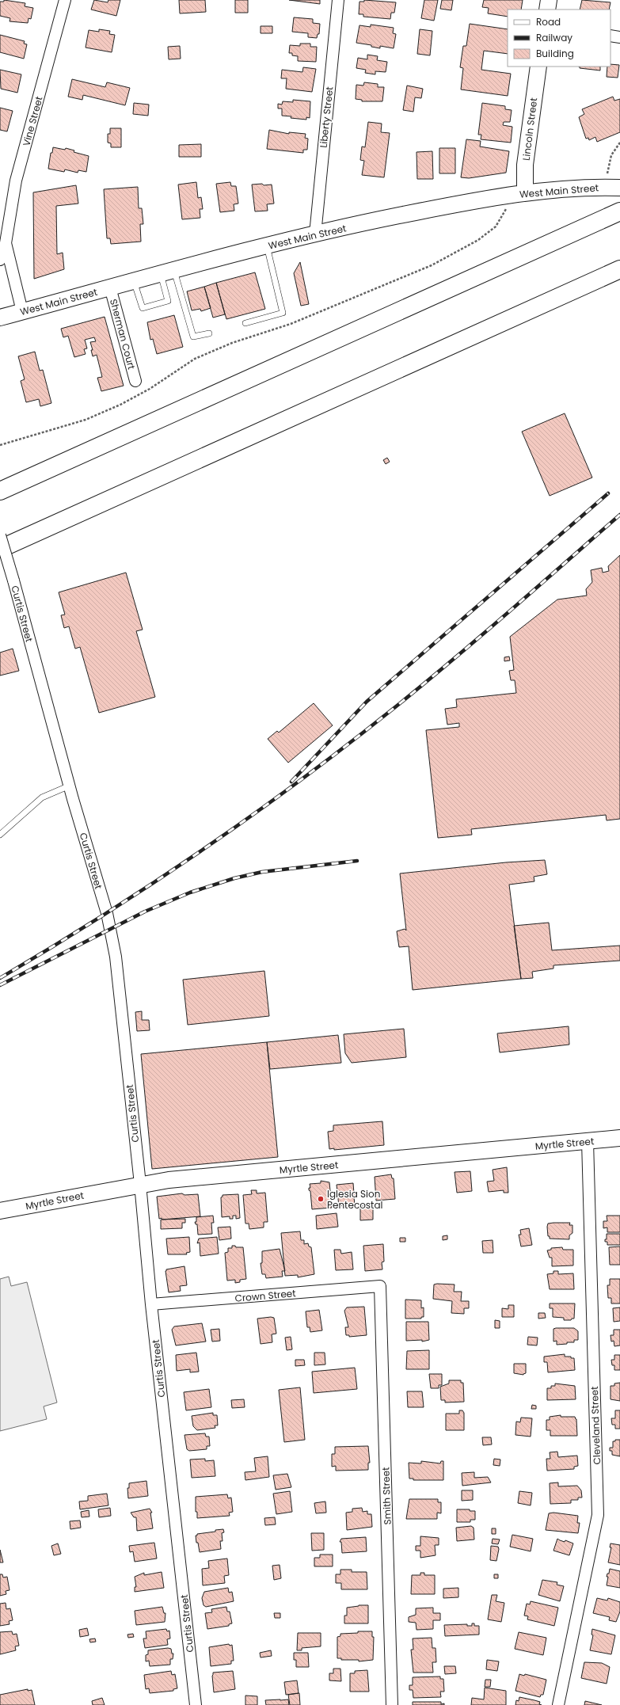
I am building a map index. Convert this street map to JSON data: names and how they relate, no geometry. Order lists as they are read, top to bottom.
{
  "streets": {
    "street": [
      "Liberty Street",
      "Vine Street",
      "Lincoln Street",
      "West Main Street",
      "Sherman Court",
      "Curtis Street",
      "Myrtle Street",
      "Crown Street",
      "Cleveland Street",
      "Smith Street"
    ]
  },
  "crossings": [
    ["Liberty Street", "West Main Street"],
    ["Vine Street", "West Main Street"],
    ["Lincoln Street", "West Main Street"],
    ["West Main Street", "Sherman Court"],
    ["Curtis Street", "Myrtle Street"],
    ["Curtis Street", "Crown Street"],
    ["Myrtle Street", "Cleveland Street"],
    ["Crown Street", "Smith Street"]
  ],
  "places": ["Iglesia Sion Pentecostal"],
  "legend": ["Road", "Railway", "Building"]
}
